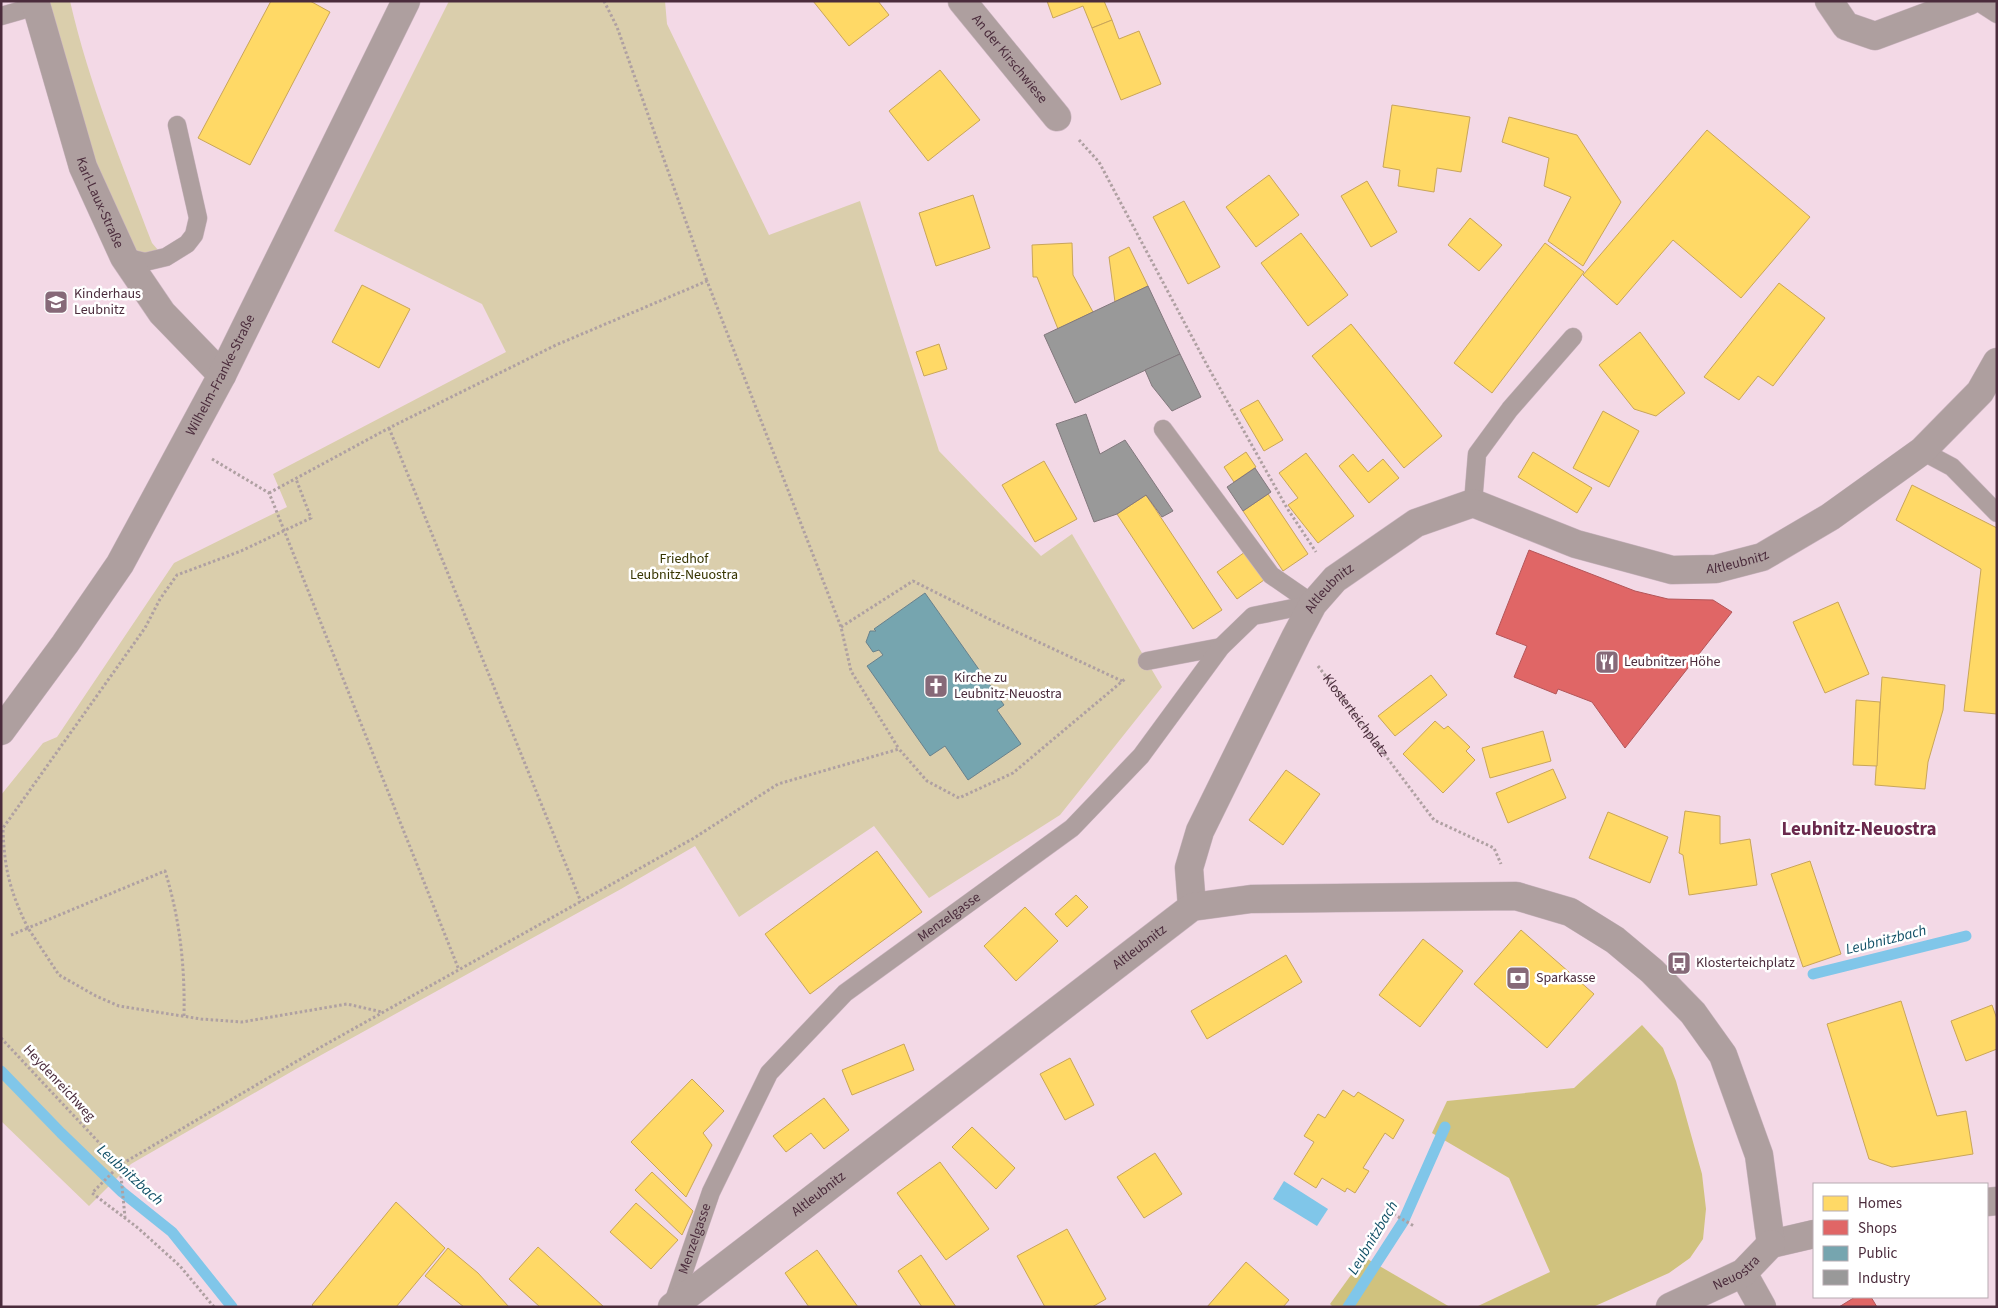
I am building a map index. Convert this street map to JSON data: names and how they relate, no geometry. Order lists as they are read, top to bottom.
{
  "streets": {
    "street": [
      "An der Kirschwiese",
      "Karl-Laux-Straße",
      "Wilhelm-Franke-Straße",
      "Altleubnitz",
      "Neuostra"
    ],
    "lane": ["Menzelgasse"],
    "path": ["Klosterteichplatz", "Heydenreichweg"]
  },
  "crossings": [
    ["Karl-Laux-Straße", "Wilhelm-Franke-Straße"],
    ["Altleubnitz", "Klosterteichplatz"],
    ["Altleubnitz", "Menzelgasse"]
  ],
  "districts": ["Leubnitz-Neuostra"],
  "water": ["Leubnitzbach"],
  "parks": ["Friedhof Leubnitz-Neuostra"],
  "places": {
    "school or university": ["Kinderhaus Leubnitz"],
    "restaurant": ["Leubnitzer Höhe"],
    "church": ["Kirche zu Leubnitz-Neuostra"],
    "bus stop": ["Klosterteichplatz"],
    "bank": ["Sparkasse"]
  },
  "legend": [
    "Homes",
    "Shops",
    "Public",
    "Industry"
  ]
}
